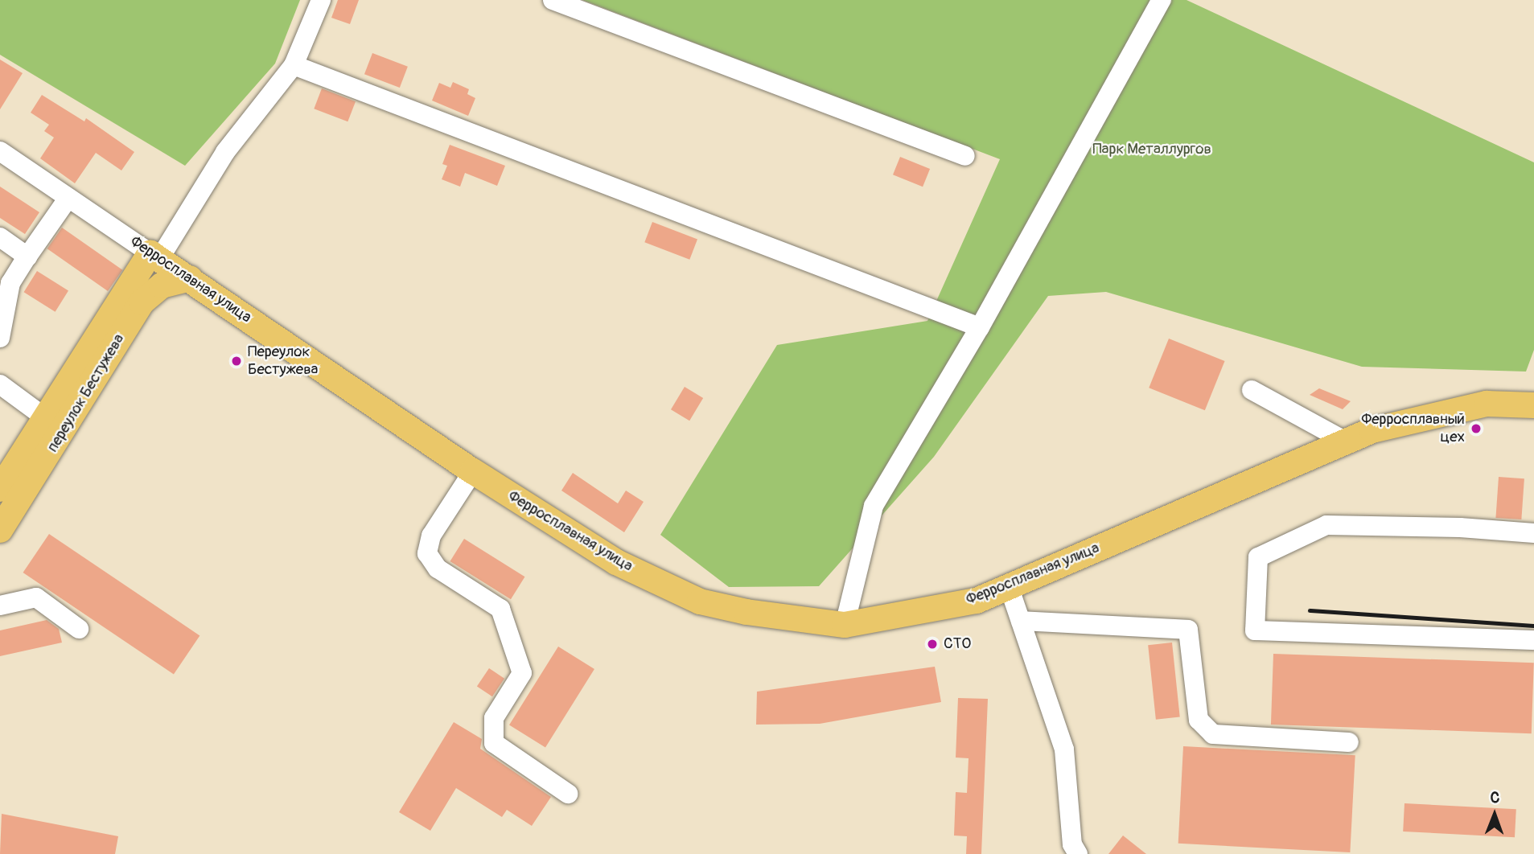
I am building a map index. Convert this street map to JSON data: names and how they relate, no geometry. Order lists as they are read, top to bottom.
{
  "streets": {
    "main road": ["Ферросплавная улица", "переулок Бестужева"]
  },
  "crossings": [
    ["Ферросплавная улица", "переулок Бестужева"]
  ],
  "parks": ["Парк Металлургов"],
  "places": ["Переулок Бестужева", "Ферросплавный цех", "СТО"],
  "north": "top"
}
